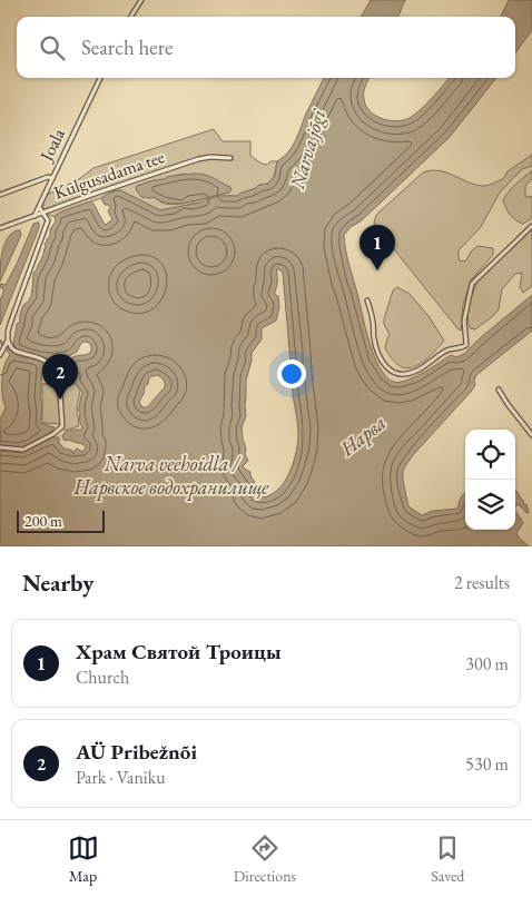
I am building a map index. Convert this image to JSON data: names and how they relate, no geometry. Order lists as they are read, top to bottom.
{
  "streets": {
    "street": ["Joala", "Kulgusadama tee"]
  },
  "water": ["Narva jõgi", "Нарва", "Narva veehoidla / Нарвское водохранилище"],
  "scale_bar": "200 m",
  "page": {
    "search": "Search here",
    "pins": ["1", "2"],
    "scale": "200 m",
    "heading": ["Nearby", "2 results"],
    "list": [
      {
        "mark": "1",
        "name": "Храм Святой Троицы",
        "note": "Church",
        "value": "300 m"
      },
      {
        "mark": "2",
        "name": "AÜ Pribežnõi",
        "note": "Park · Vaniku",
        "value": "530 m"
      }
    ],
    "nav": ["Map", "Directions", "Saved"]
  }
}
